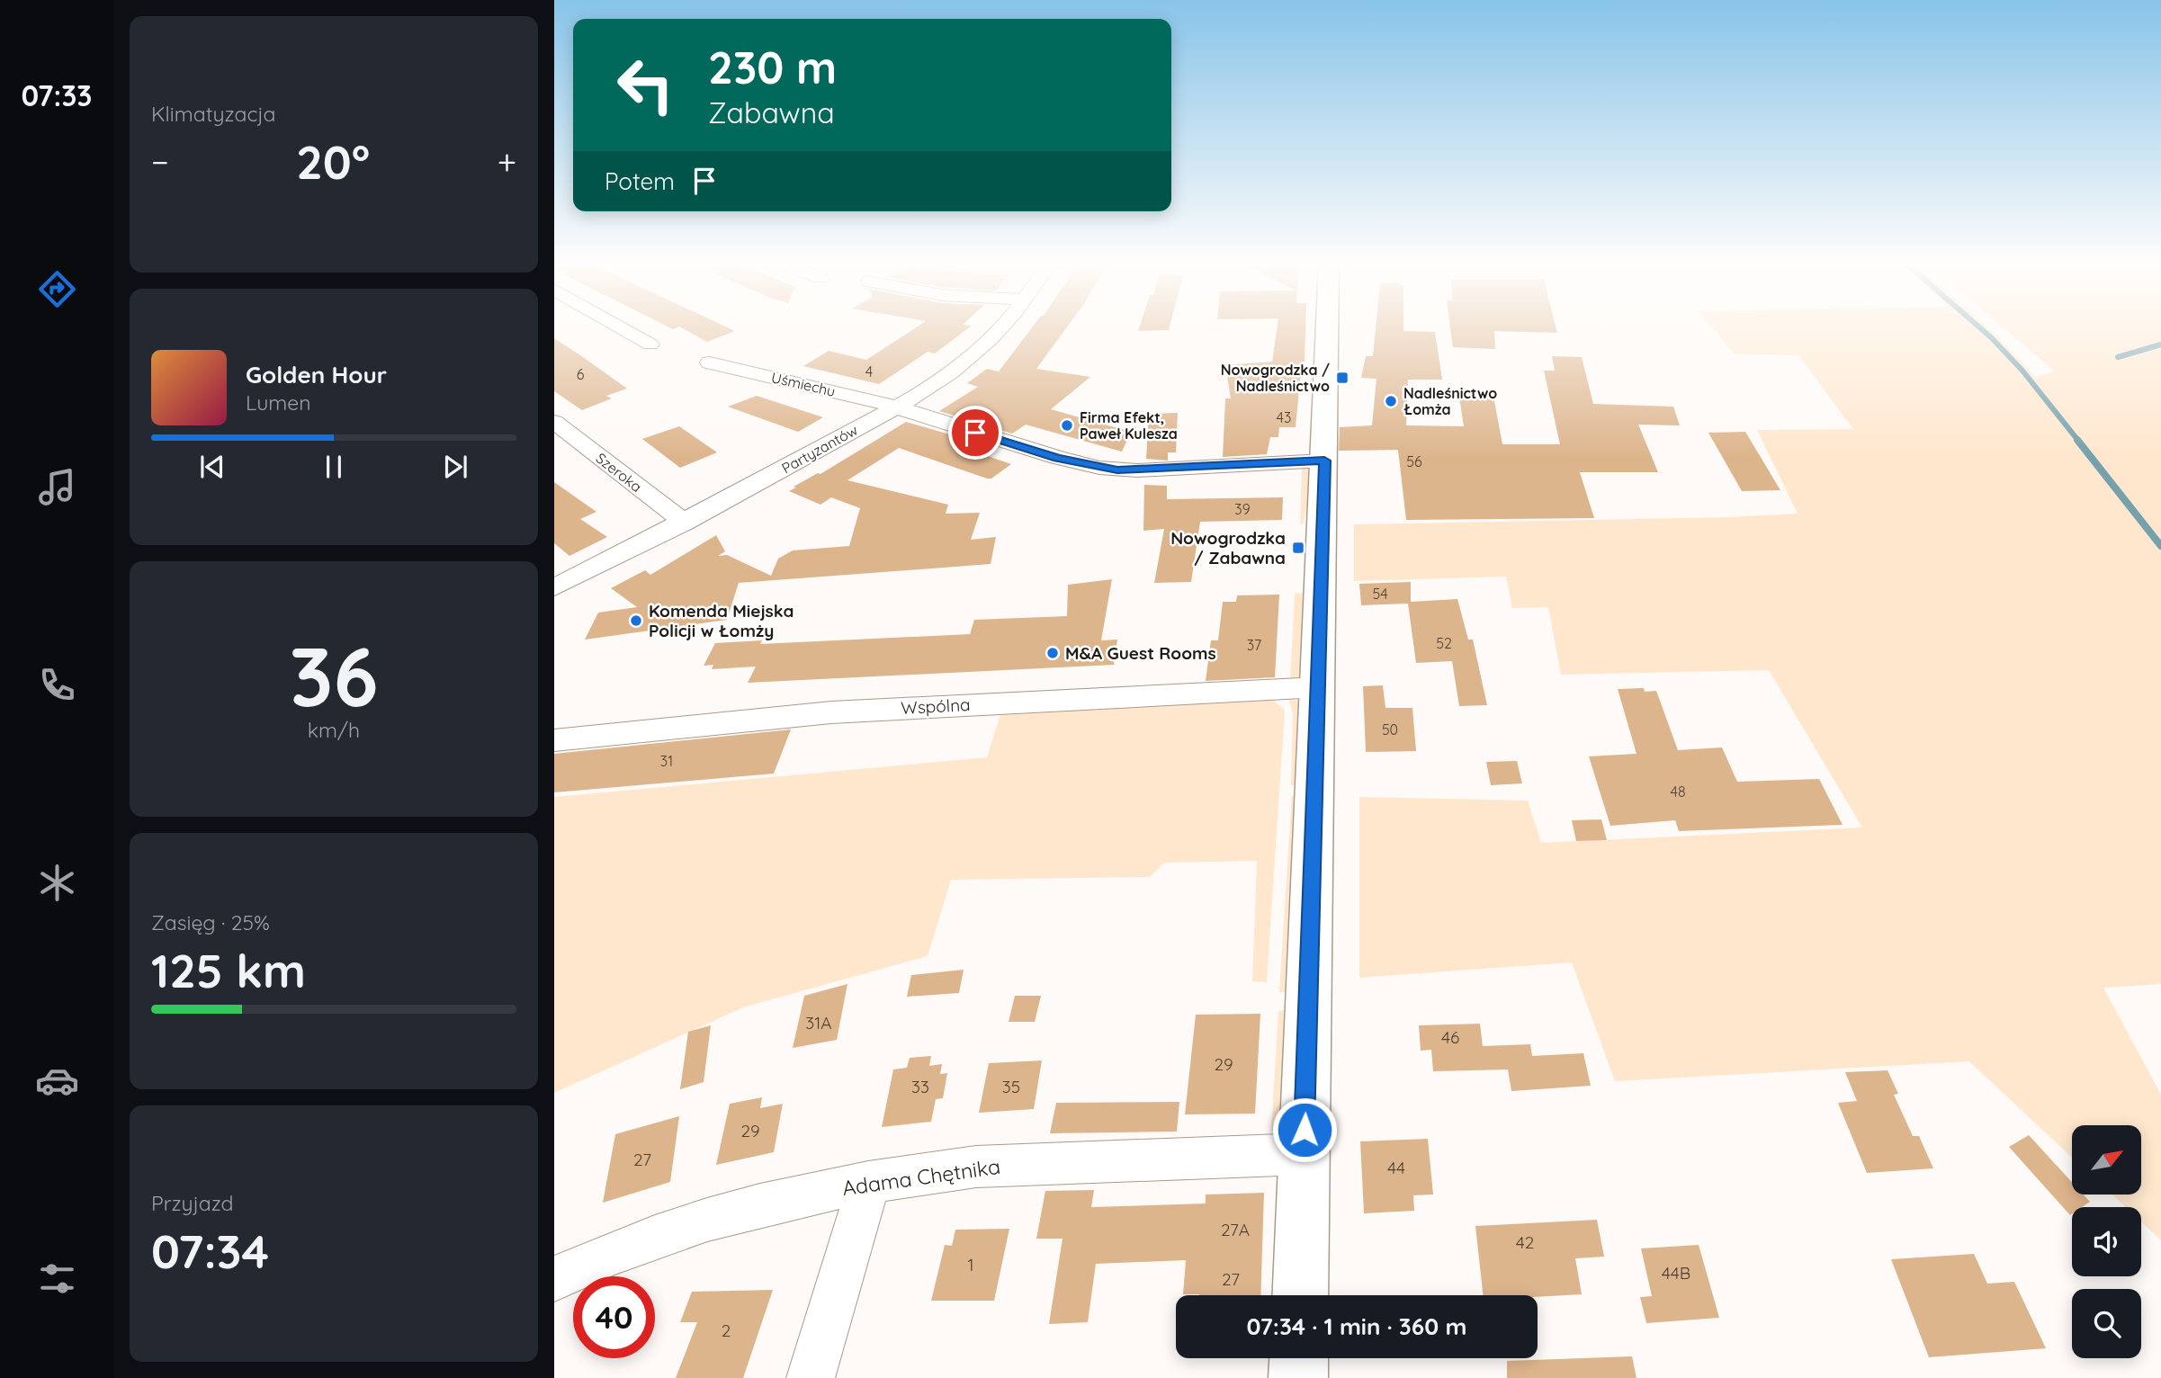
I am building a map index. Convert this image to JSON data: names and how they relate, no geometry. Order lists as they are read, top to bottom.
{
  "streets": {
    "street": [
      "Uśmiechu",
      "Partyzantów",
      "Szeroka",
      "Wspólna",
      "Adama Chętnika"
    ]
  },
  "crossings": [
    ["Uśmiechu", "Partyzantów"],
    ["Partyzantów", "Szeroka"]
  ],
  "places": {
    "transit": ["Nowogrodzka / Nadleśnictwo", "Nowogrodzka / Zabawna"],
    "other": [
      "Nadleśnictwo Łomża",
      "Firma Efekt, Paweł Kulesza",
      "Komenda Miejska Policji w Łomży",
      "M&A Guest Rooms"
    ]
  },
  "house_numbers": [
    "4",
    "6",
    "43",
    "56",
    "39",
    "54",
    "52",
    "37",
    "50",
    "31",
    "48",
    "31A",
    "46",
    "29",
    "33",
    "35",
    "29",
    "27",
    "44",
    "27A",
    "42",
    "1",
    "44B",
    "27",
    "2"
  ],
  "north": "top right",
  "page": {
    "tabs": "07:33",
    "tile": [
      "Klimatyzacja",
      ["36", "km/h"],
      ["Zasięg · 25%", "125 km"],
      ["Przyjazd", "07:34"]
    ],
    "turn": ["230 m", "Zabawna"],
    "heat": ["−", "20°", "+"],
    "then": "Potem",
    "song": ["Golden Hour", "Lumen"],
    "limit": "40",
    "trip": "07:34 · 1 min · 360 m"
  }
}
